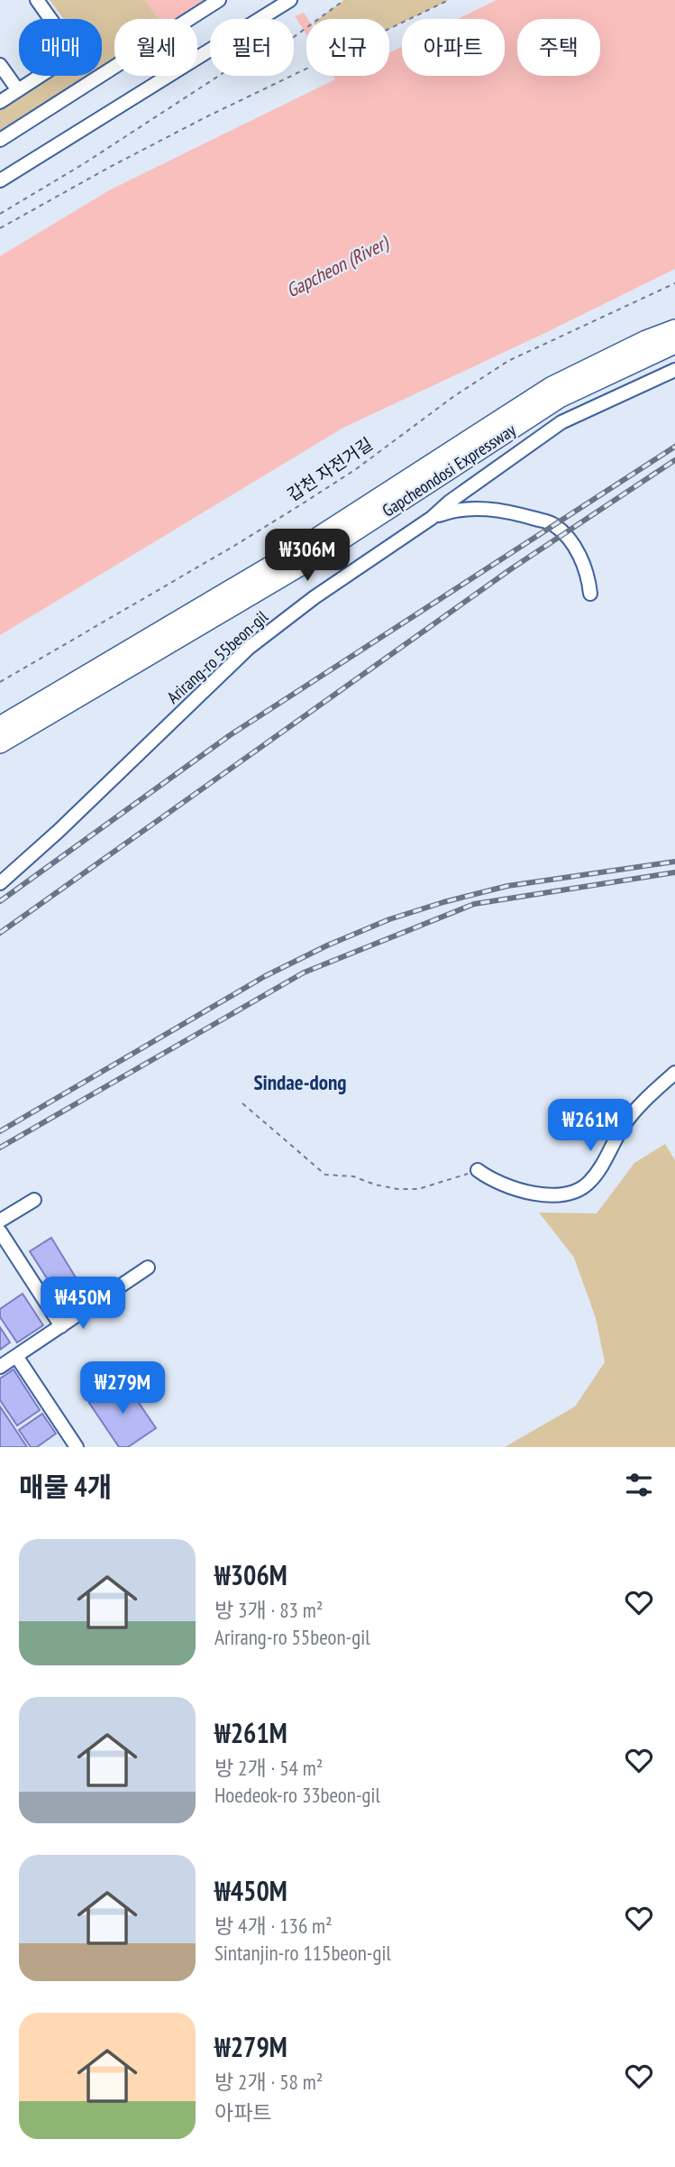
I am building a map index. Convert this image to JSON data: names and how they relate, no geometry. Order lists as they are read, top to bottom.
{
  "streets": {
    "highway": ["Gapcheondosi Expressway"],
    "street": ["Arirang-ro 55beon-gil"],
    "path": ["갑천 자전거길"]
  },
  "districts": ["Sindae-dong"],
  "water": ["Gapcheon (River)"],
  "page": {
    "chip": [
      "매매",
      "월세",
      "필터",
      "신규",
      "아파트",
      "주택"
    ],
    "price": [
      "₩306M",
      "₩261M",
      "₩450M",
      "₩279M"
    ],
    "heading": "매물 4개",
    "list": [
      {
        "name": "₩306M",
        "note": "방 3개 · 83 m² · Arirang-ro 55beon-gil"
      },
      {
        "name": "₩261M",
        "note": "방 2개 · 54 m² · Hoedeok-ro 33beon-gil"
      },
      {
        "name": "₩450M",
        "note": "방 4개 · 136 m² · Sintanjin-ro 115beon-gil"
      },
      {
        "name": "₩279M",
        "note": "방 2개 · 58 m² · 아파트"
      }
    ]
  }
}
